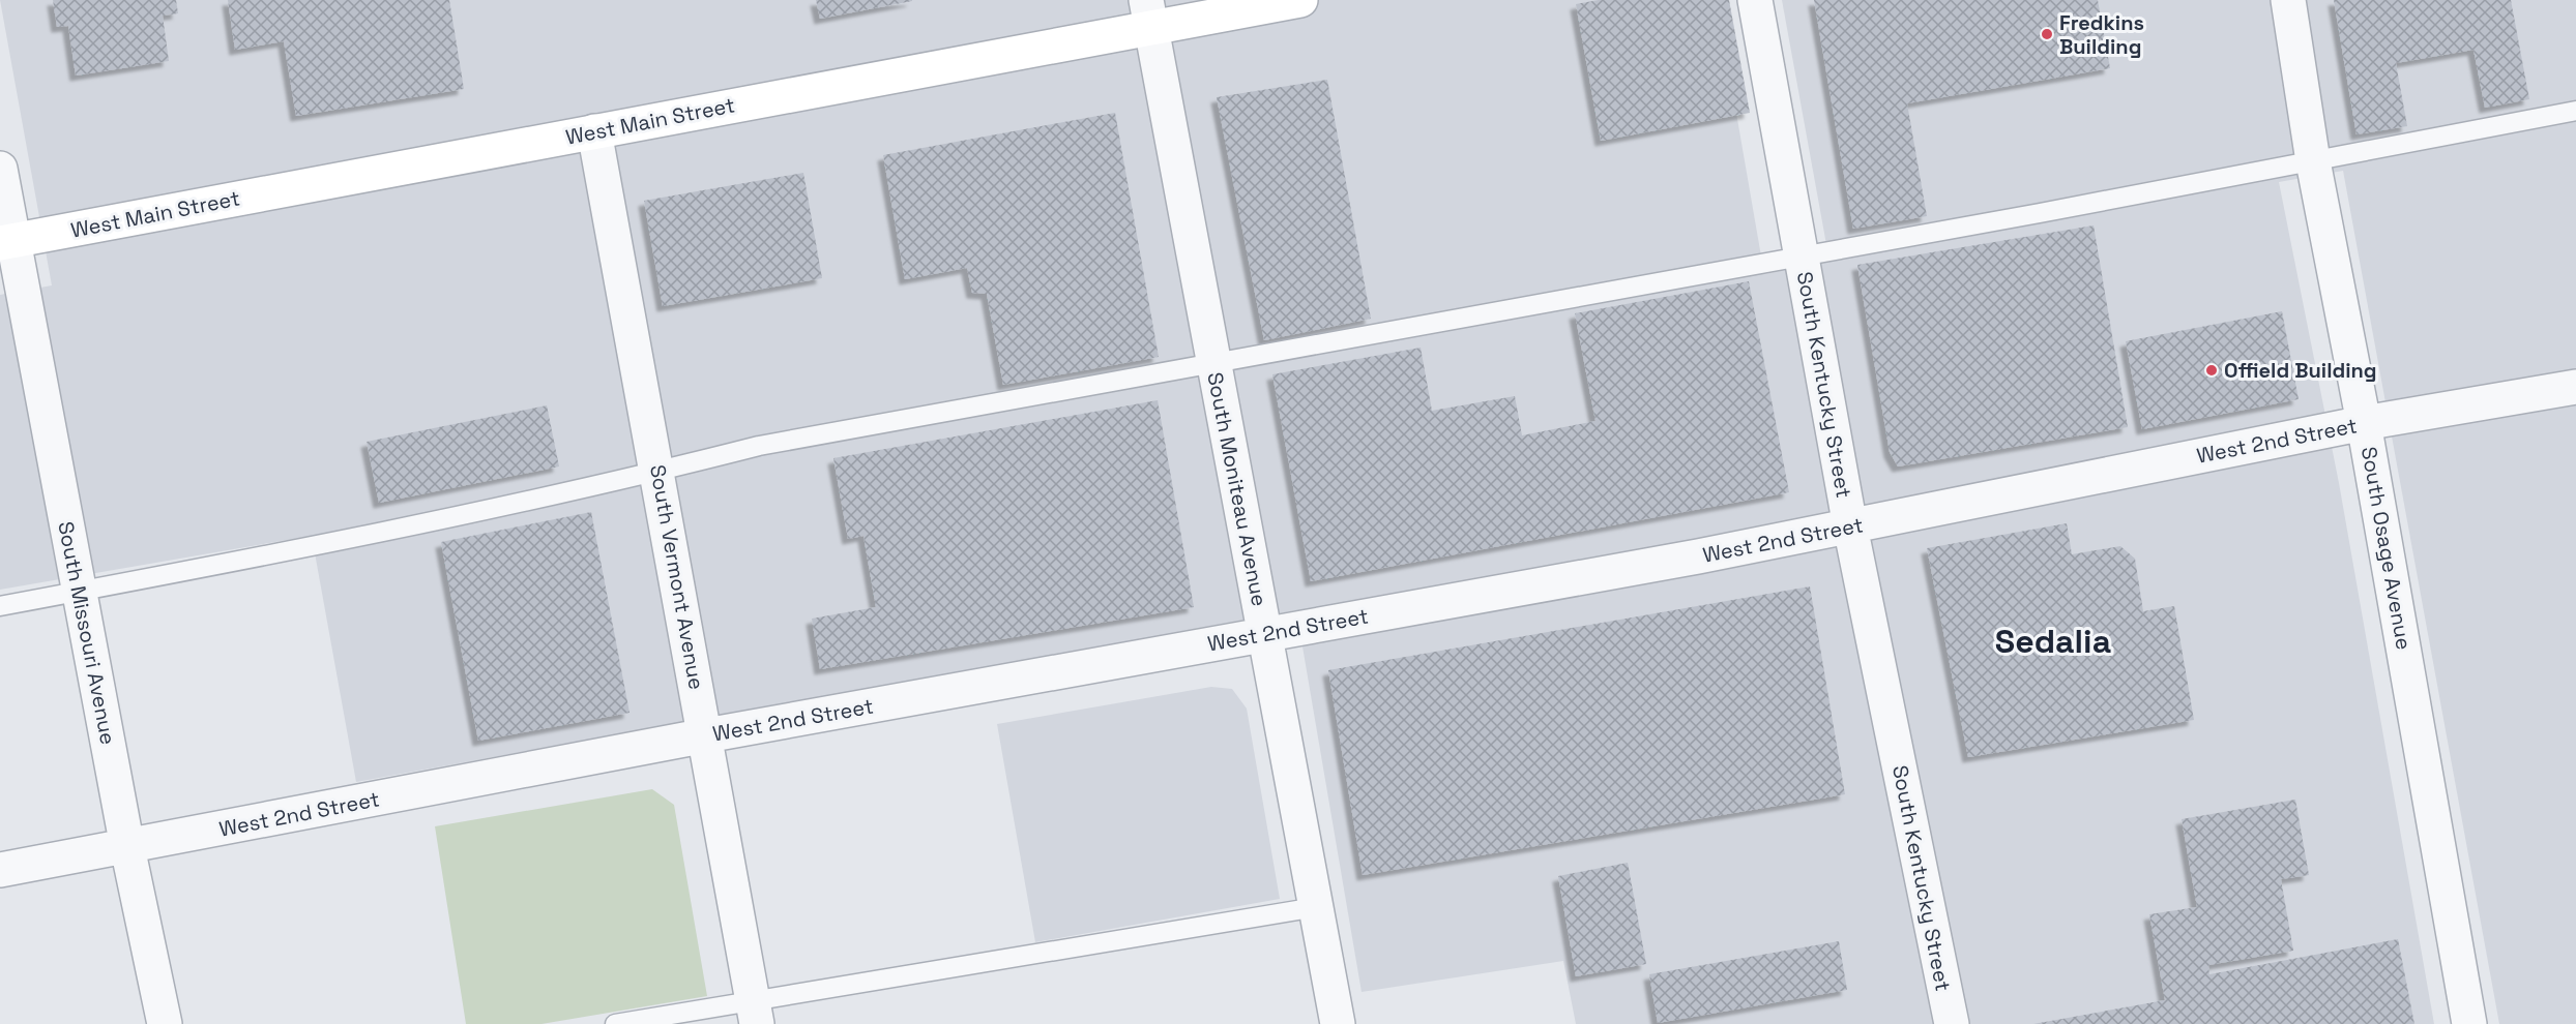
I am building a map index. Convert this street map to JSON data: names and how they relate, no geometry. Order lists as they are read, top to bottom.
{
  "streets": {
    "main road": ["West Main Street"],
    "street": [
      "South Kentucky Street",
      "West 2nd Street",
      "South Moniteau Avenue",
      "South Osage Avenue",
      "South Vermont Avenue",
      "South Missouri Avenue"
    ]
  },
  "crossings": [
    ["West Main Street", "South Moniteau Avenue"],
    ["West Main Street", "South Vermont Avenue"],
    ["West Main Street", "South Missouri Avenue"],
    ["South Kentucky Street", "West 2nd Street"],
    ["West 2nd Street", "South Moniteau Avenue"],
    ["West 2nd Street", "South Osage Avenue"],
    ["West 2nd Street", "South Vermont Avenue"],
    ["West 2nd Street", "South Missouri Avenue"]
  ],
  "districts": ["Sedalia"],
  "places": ["Fredkins Building", "Offield Building"]
}
